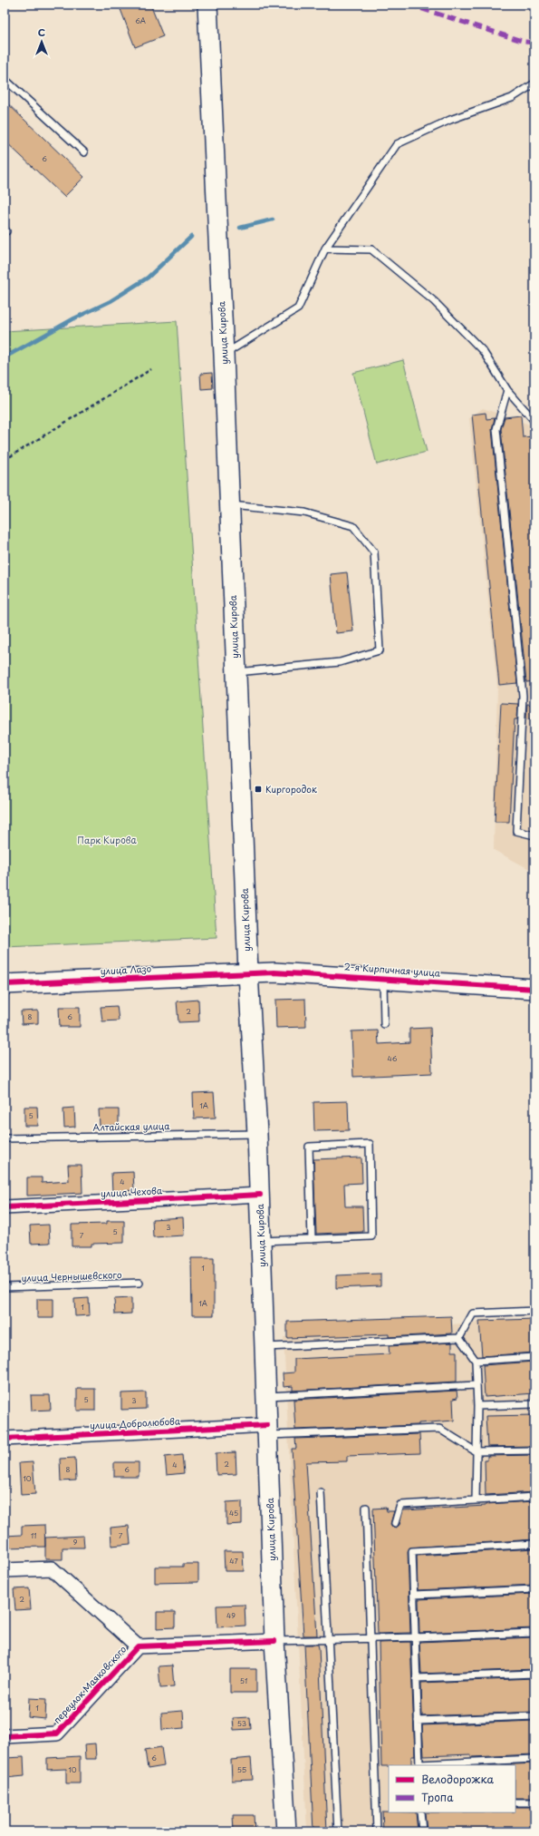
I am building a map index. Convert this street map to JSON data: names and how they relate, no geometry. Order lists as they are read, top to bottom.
{
  "streets": {
    "main road": ["улица Кирова", "улица Лазо", "2-я Кирпичная улица"],
    "street": ["улица Чехова", "улица Добролюбова", "переулок Маяковского"],
    "lane": ["Алтайская улица", "улица Чернышевского"]
  },
  "crossings": [
    ["улица Кирова", "улица Лазо"],
    ["улица Кирова", "2-я Кирпичная улица"],
    ["улица Кирова", "Алтайская улица"],
    ["улица Кирова", "улица Чехова"],
    ["улица Кирова", "улица Добролюбова"],
    ["улица Кирова", "переулок Маяковского"],
    ["улица Лазо", "2-я Кирпичная улица"]
  ],
  "parks": ["Парк Кирова"],
  "places": {
    "transit": ["Киргородок"]
  },
  "house_numbers": [
    "6А",
    "6",
    "2",
    "8",
    "6",
    "46",
    "1А",
    "5",
    "4",
    "3",
    "5",
    "7",
    "1",
    "1А",
    "1",
    "5",
    "3",
    "2",
    "4",
    "8",
    "6",
    "10",
    "45",
    "11",
    "7",
    "9",
    "47",
    "2",
    "49",
    "51",
    "1",
    "53",
    "6",
    "10",
    "55"
  ],
  "legend": ["Велодорожка", "Тропа"],
  "north": "top"
}
